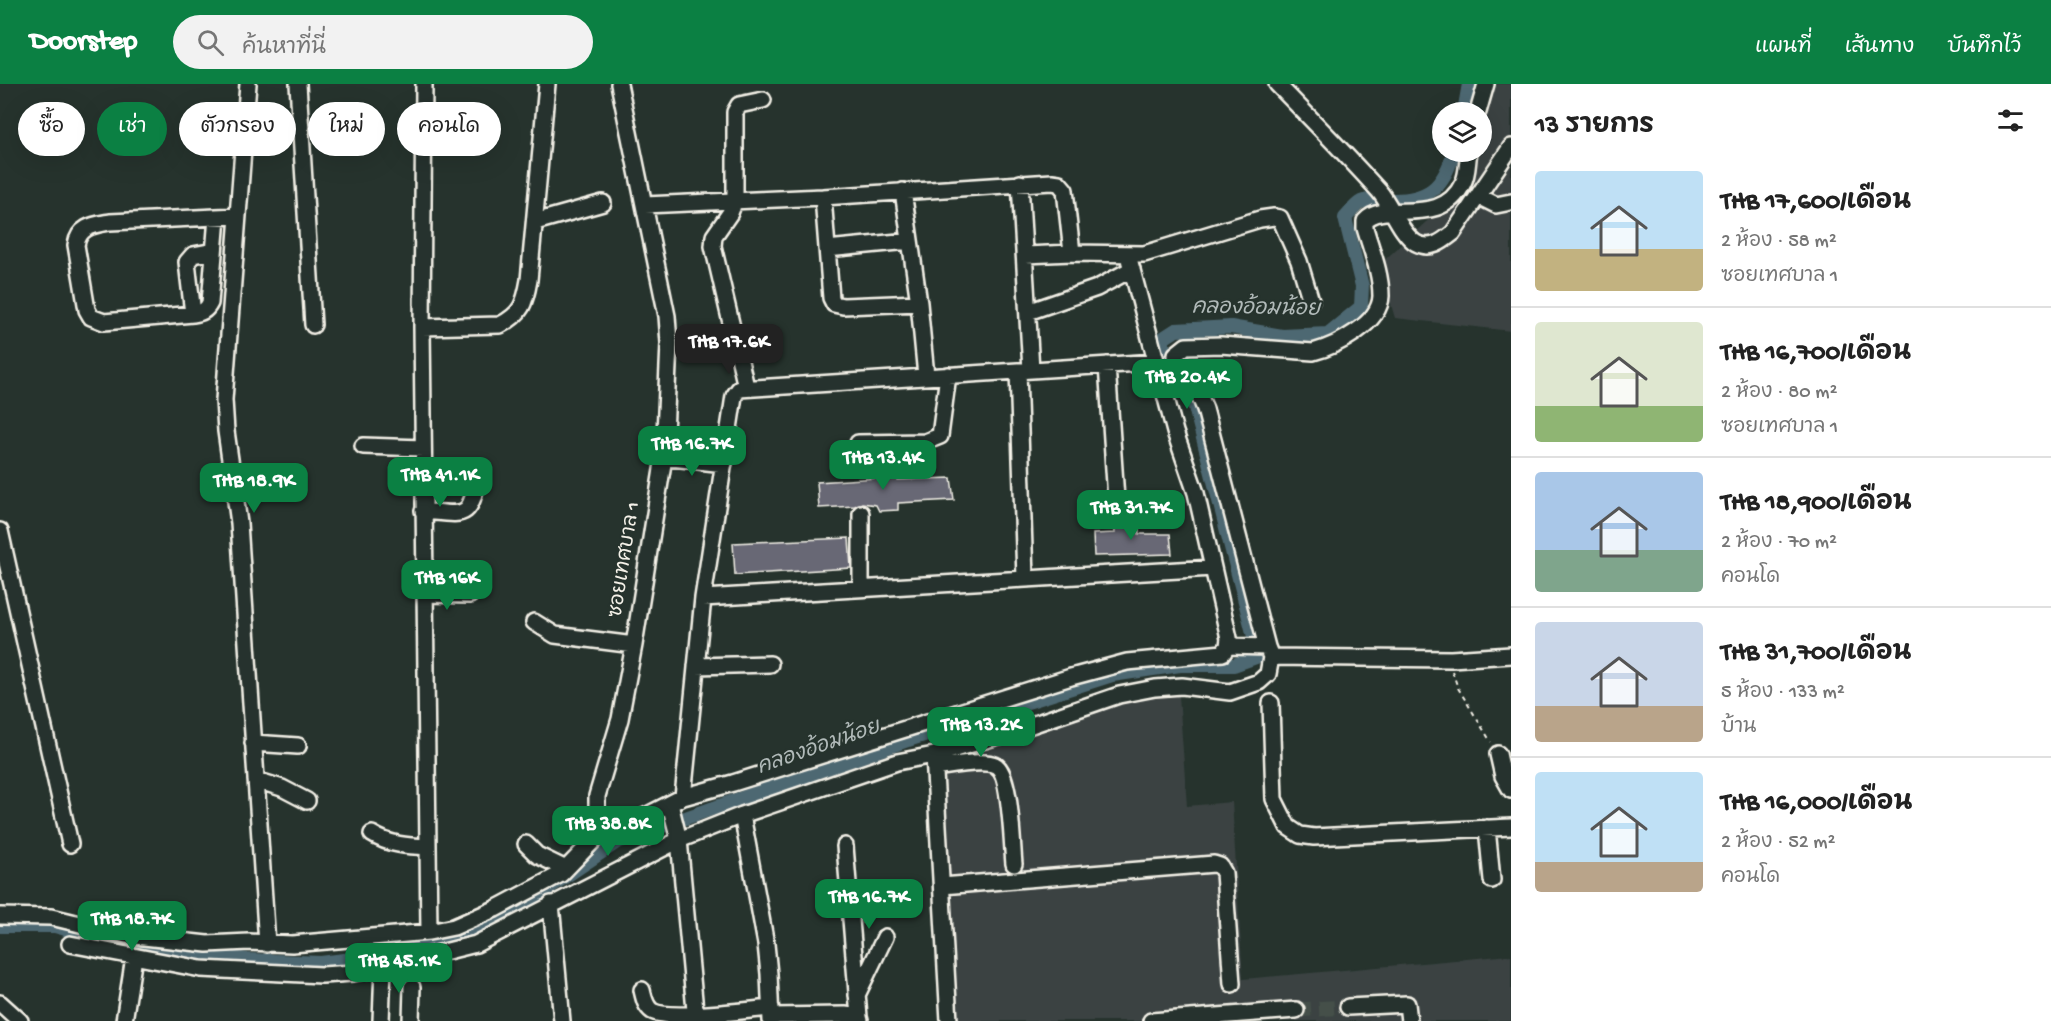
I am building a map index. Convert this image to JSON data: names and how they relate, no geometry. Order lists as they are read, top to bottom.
{
  "streets": {
    "street": ["ซอยเทศบาล 1"]
  },
  "water": ["คลองอ้อมน้อย"],
  "page": {
    "header": "Doorstep",
    "search": "ค้นหาที่นี่",
    "nav": ["แผนที่", "เส้นทาง", "บันทึกไว้"],
    "heading": "13 รายการ",
    "chip": [
      "ซื้อ",
      "เช่า",
      "ตัวกรอง",
      "ใหม่",
      "คอนโด"
    ],
    "list": [
      {
        "name": "THB 17,600/เดือน",
        "note": "2 ห้อง · 58 m² · ซอยเทศบาล 1"
      },
      {
        "name": "THB 16,700/เดือน",
        "note": "2 ห้อง · 80 m² · ซอยเทศบาล 1"
      },
      {
        "name": "THB 18,900/เดือน",
        "note": "2 ห้อง · 70 m² · คอนโด"
      },
      {
        "name": "THB 31,700/เดือน",
        "note": "5 ห้อง · 133 m² · บ้าน"
      },
      {
        "name": "THB 16,000/เดือน",
        "note": "2 ห้อง · 52 m² · คอนโด"
      }
    ],
    "price": [
      "THB 17.6K",
      "THB 20.4K",
      "THB 16.7K",
      "THB 13.4K",
      "THB 41.1K",
      "THB 18.9K",
      "THB 31.7K",
      "THB 16K",
      "THB 13.2K",
      "THB 38.8K",
      "THB 16.7K",
      "THB 18.7K",
      "THB 45.1K"
    ]
  }
}
